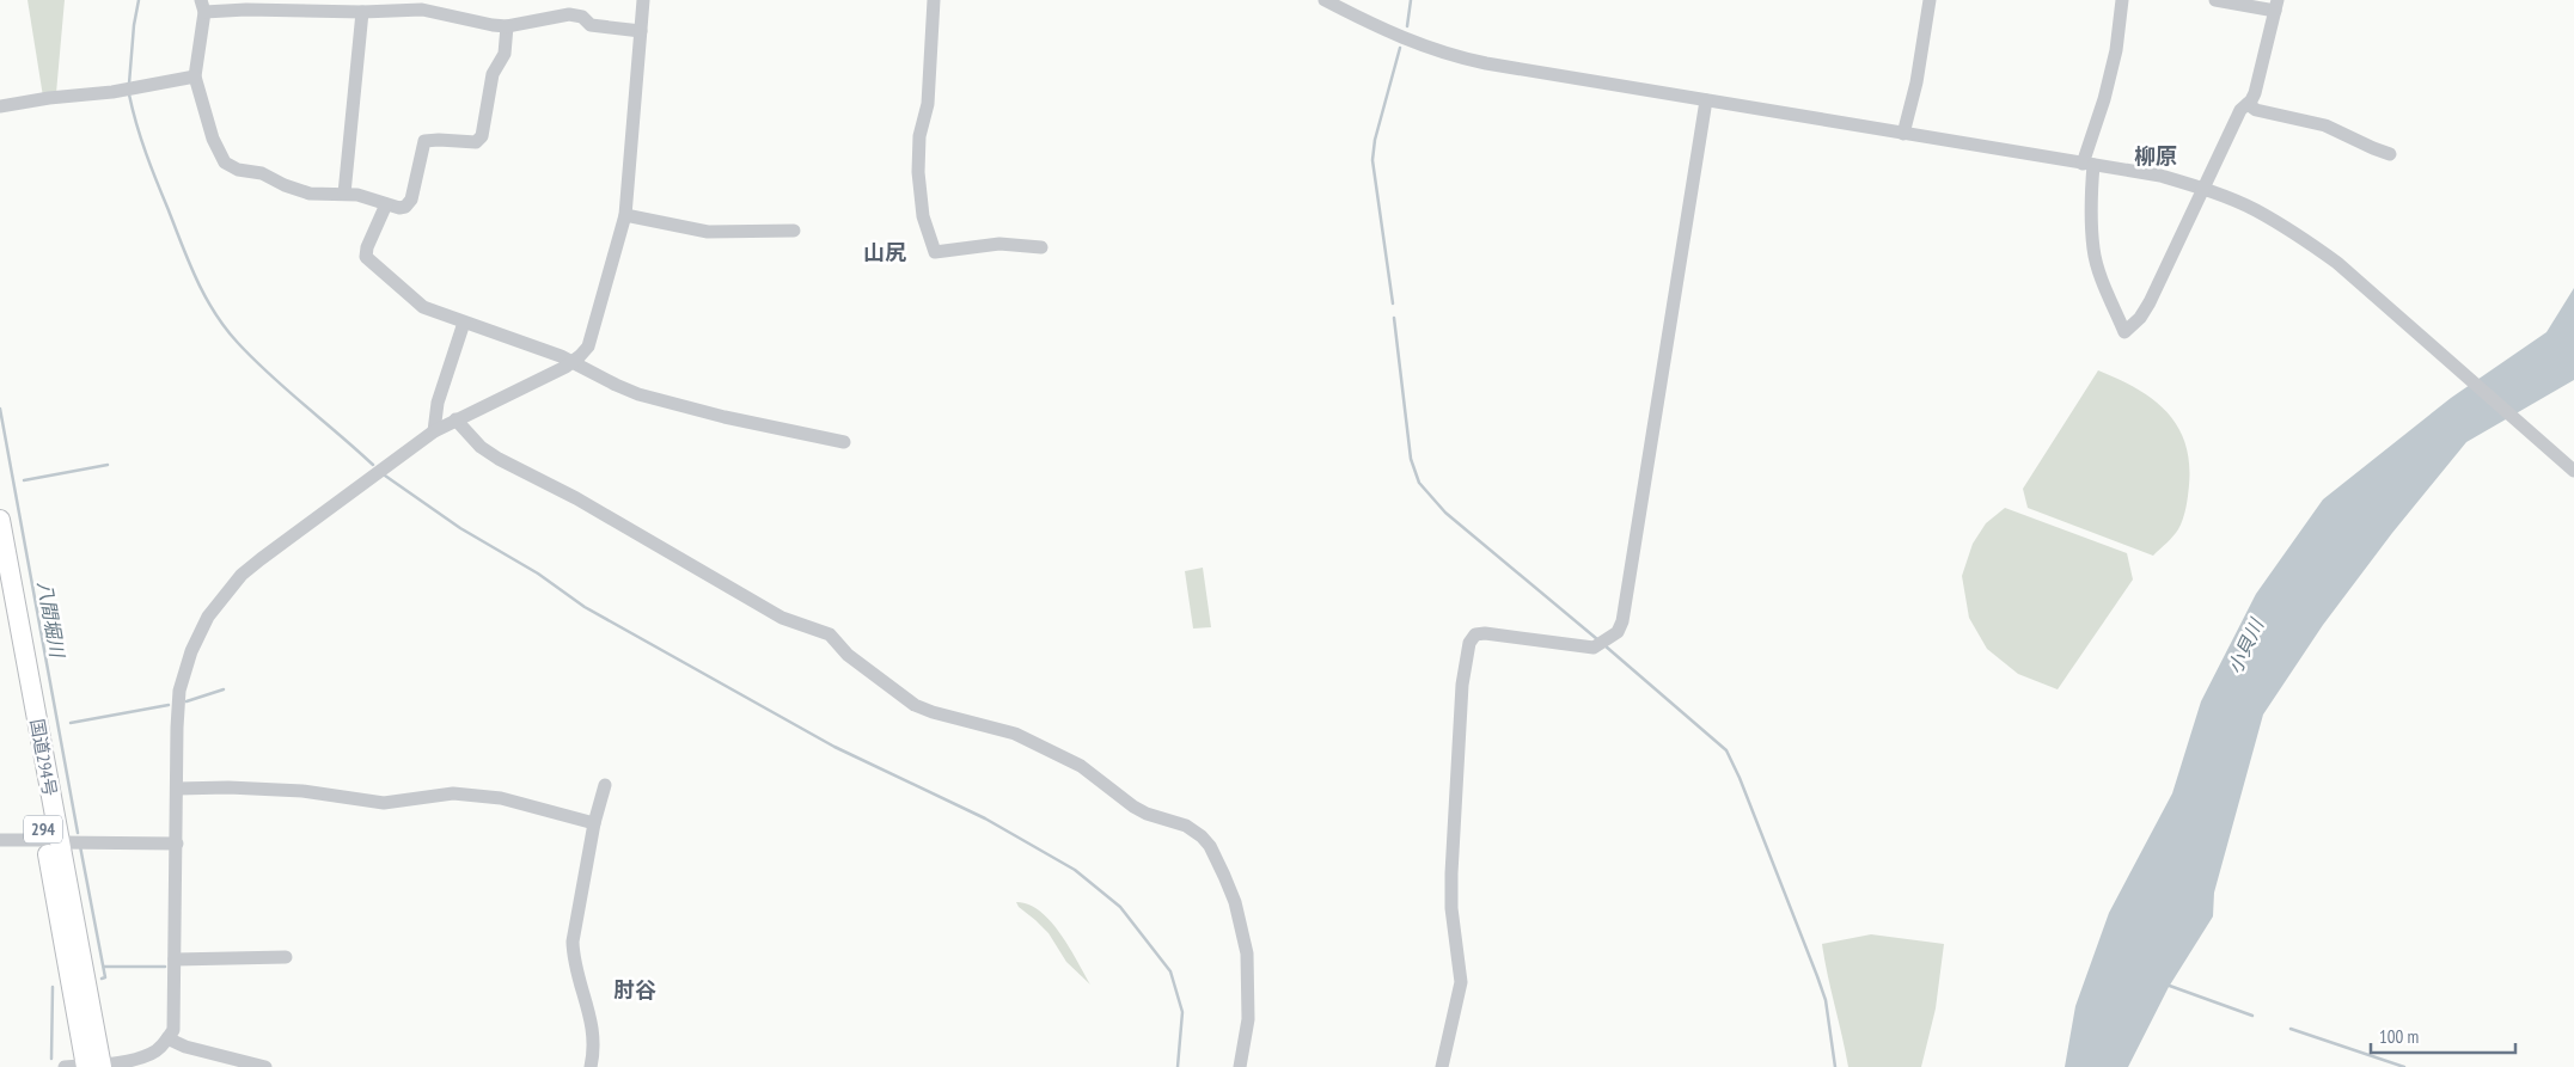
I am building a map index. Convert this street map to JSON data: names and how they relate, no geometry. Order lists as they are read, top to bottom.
{
  "streets": {
    "highway": ["国道294号", "294"]
  },
  "districts": ["柳原", "山尻", "肘谷"],
  "water": ["八間堀川", "小貝川"],
  "scale_bar": "100 m"
}
